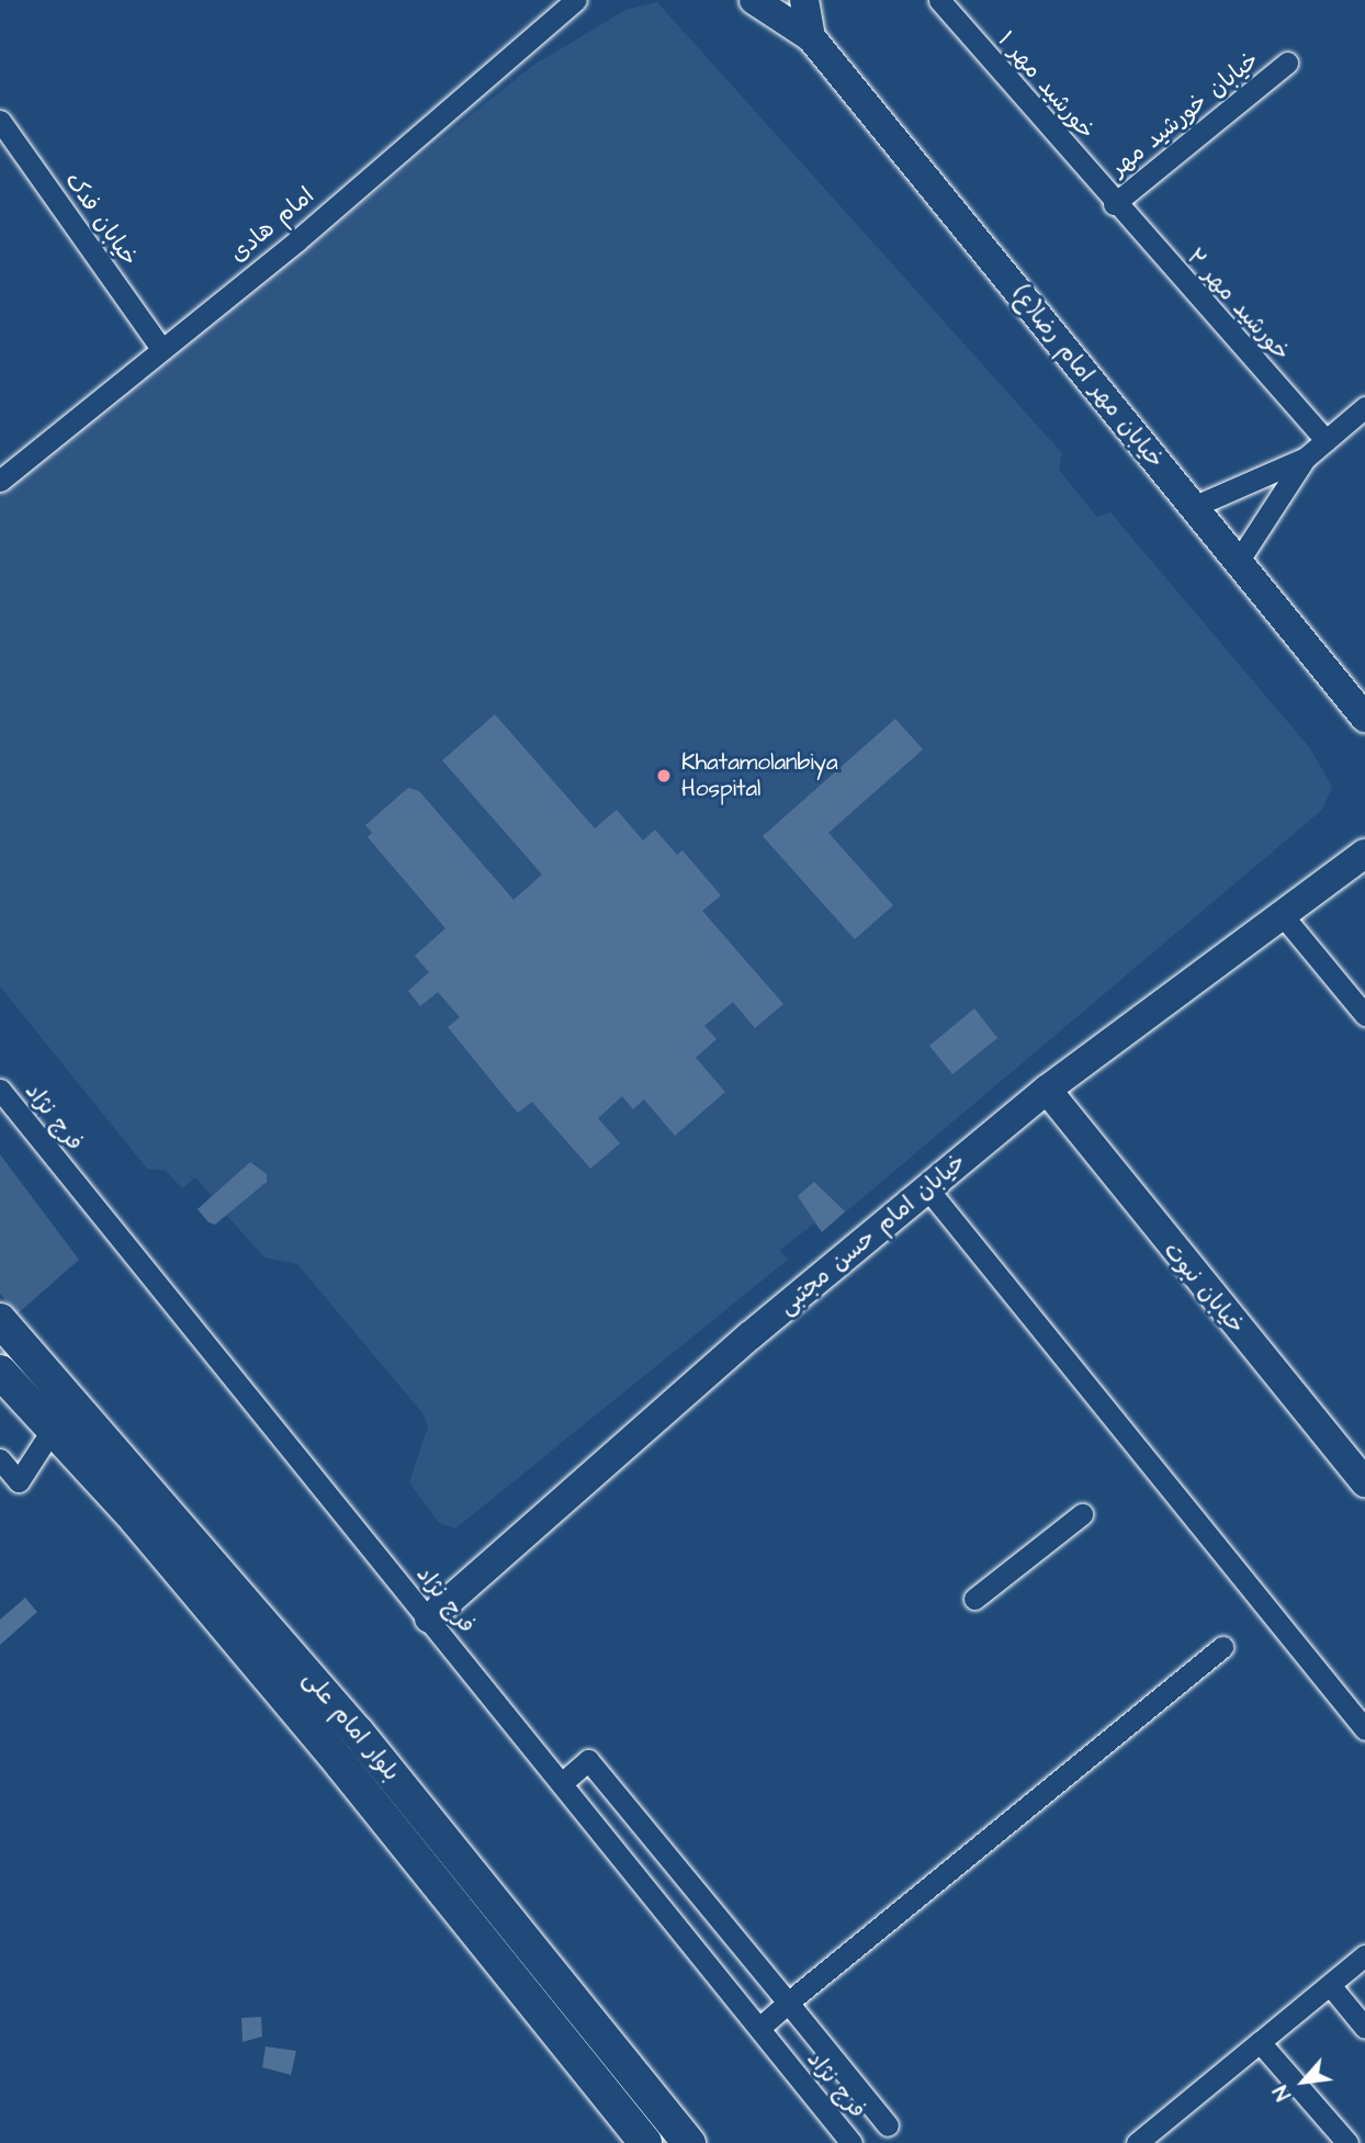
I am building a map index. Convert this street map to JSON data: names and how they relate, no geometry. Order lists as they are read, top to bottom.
{
  "streets": {
    "main road": ["بلوار امام علی"],
    "street": [
      "خورشید مهر ۱",
      "خیابان خورشید مهر",
      "خیابان فدک",
      "امام هادی",
      "خورشید مهر ۲",
      "خیابان مهر امام رضا(ع)",
      "فرج نژاد",
      "خیابان امام حسن مجتبی",
      "خیابان نبوت"
    ]
  },
  "crossings": [
    ["خورشید مهر ۱", "خیابان خورشید مهر"],
    ["خورشید مهر ۱", "خورشید مهر ۲"],
    ["خیابان خورشید مهر", "خورشید مهر ۲"],
    ["خیابان فدک", "امام هادی"],
    ["فرج نژاد", "خیابان امام حسن مجتبی"],
    ["خیابان امام حسن مجتبی", "خیابان نبوت"]
  ],
  "places": ["Khatamolanbiya Hospital"],
  "north": "bottom left"
}
